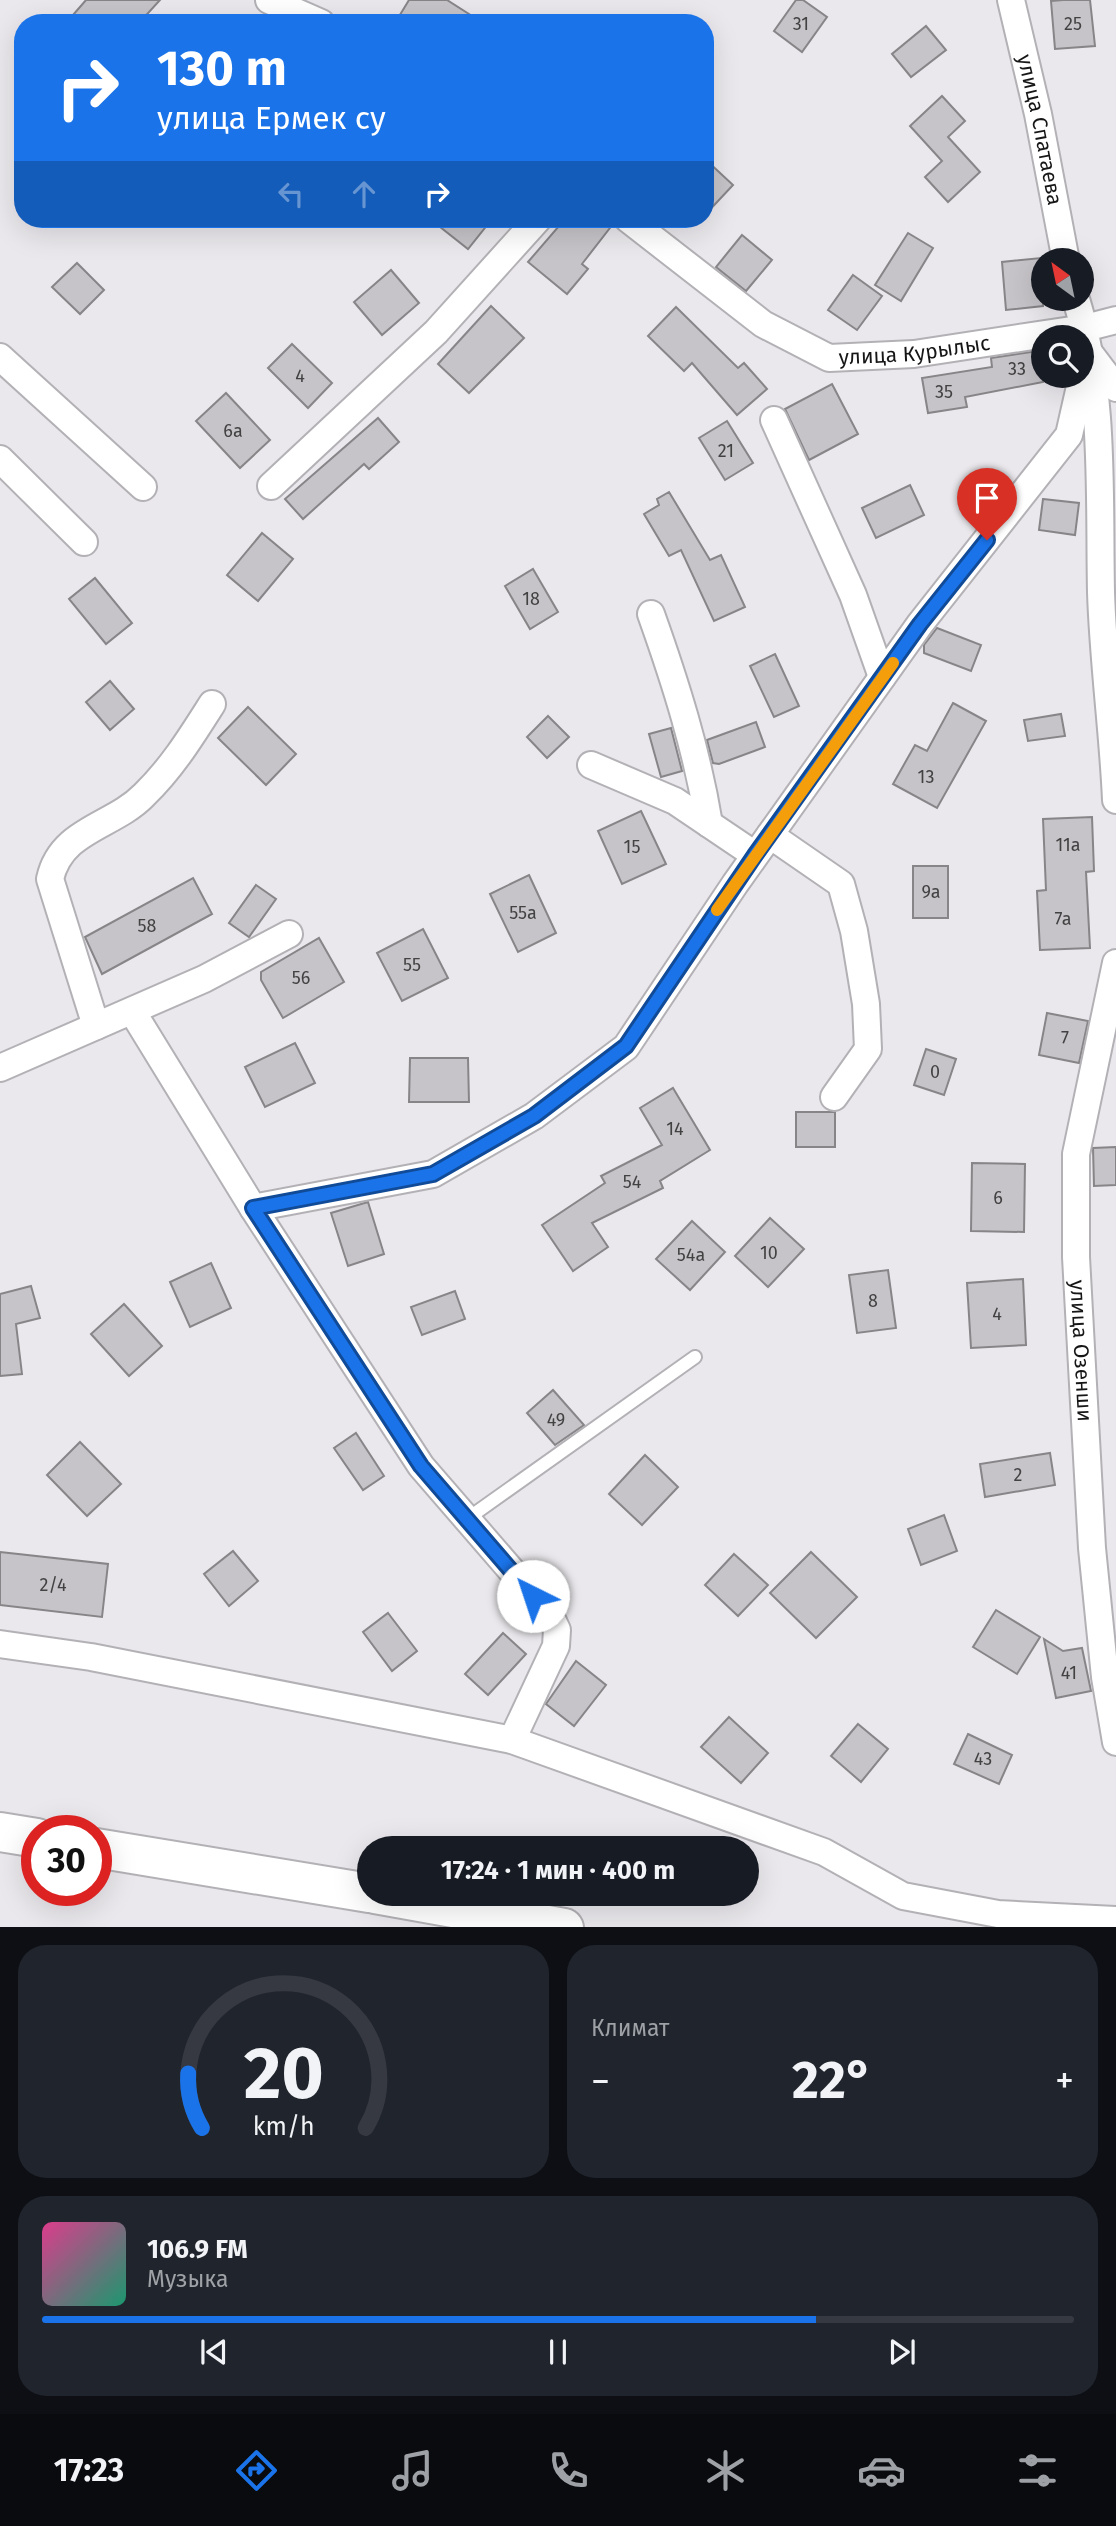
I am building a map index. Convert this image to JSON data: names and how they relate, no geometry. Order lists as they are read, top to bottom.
{
  "streets": {
    "street": ["улица Спатаева", "улица Курылыс", "улица Озенши"]
  },
  "house_numbers": [
    "31",
    "25",
    "33",
    "4",
    "35",
    "6а",
    "21",
    "18",
    "13",
    "11а",
    "15",
    "9а",
    "55а",
    "7а",
    "58",
    "55",
    "56",
    "7",
    "0",
    "14",
    "54",
    "6",
    "10",
    "54а",
    "8",
    "4",
    "49",
    "2",
    "2/4",
    "41",
    "43"
  ],
  "north": "top left",
  "page": {
    "turn": ["130 m", "улица Ермек су"],
    "limit": "30",
    "trip": "17:24 · 1 мин · 400 m",
    "tile": "Климат",
    "heat": ["−", "22°", "+"],
    "song": ["106.9 FM", "Музыка"],
    "tabs": "17:23",
    "gauge": ["20", "km/h"]
  }
}
